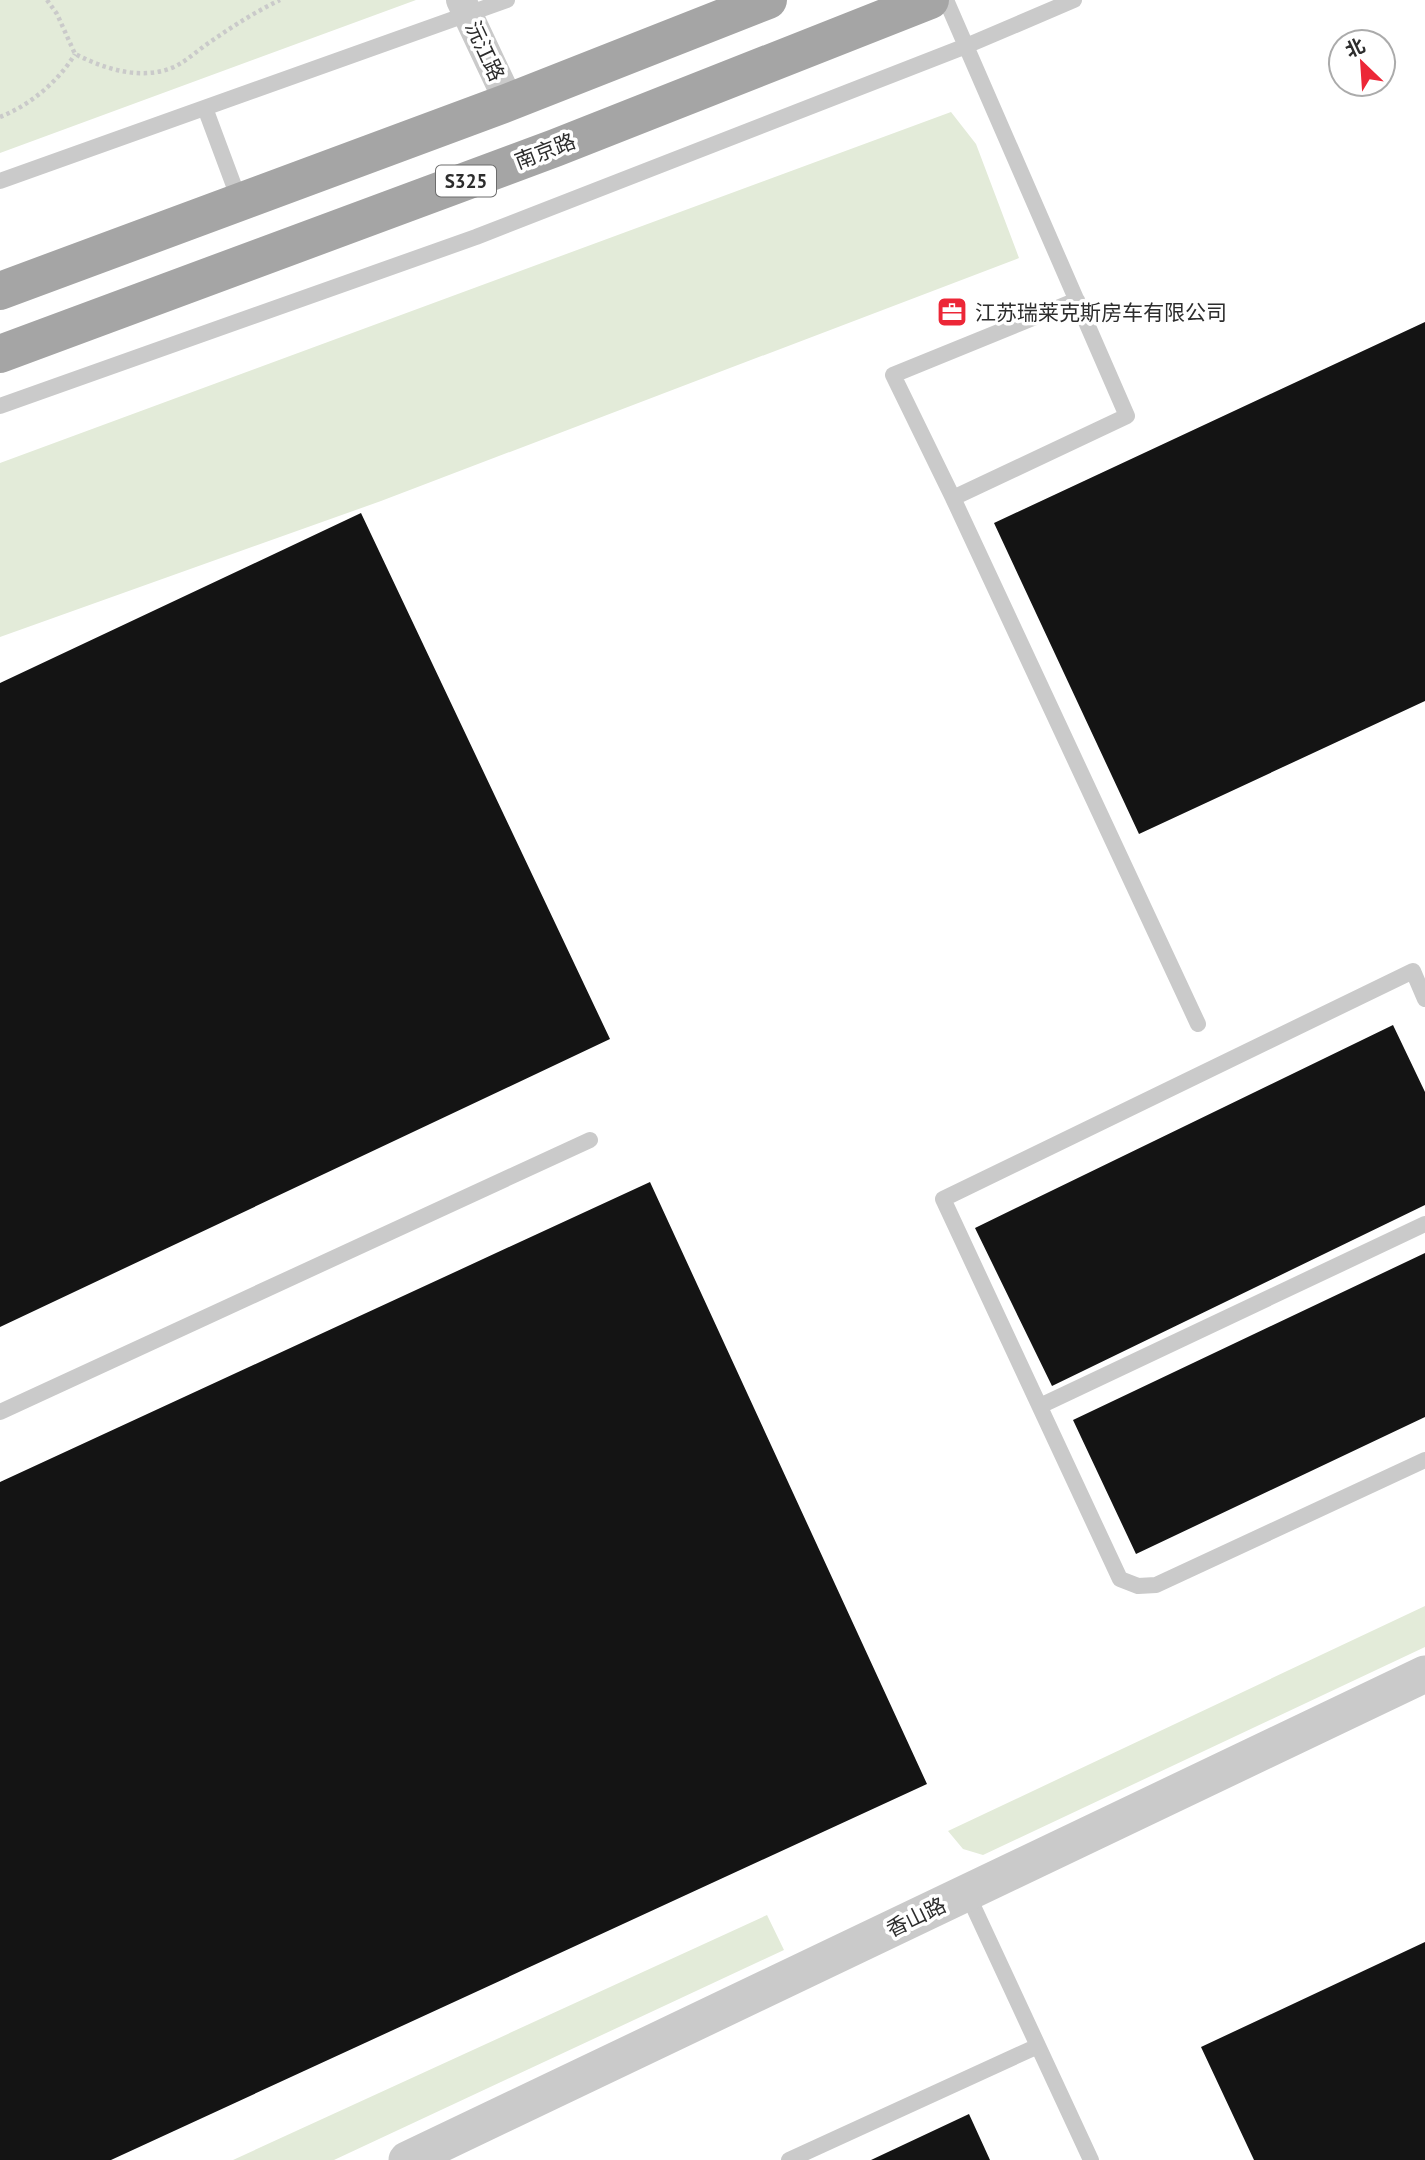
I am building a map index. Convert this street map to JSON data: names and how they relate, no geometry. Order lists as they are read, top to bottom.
{
  "streets": {
    "main road": ["南京路", "S325"],
    "street": ["沅江路", "香山路"]
  },
  "places": {
    "office": ["江苏瑞莱克斯房车有限公司"]
  },
  "north": "top left"
}
